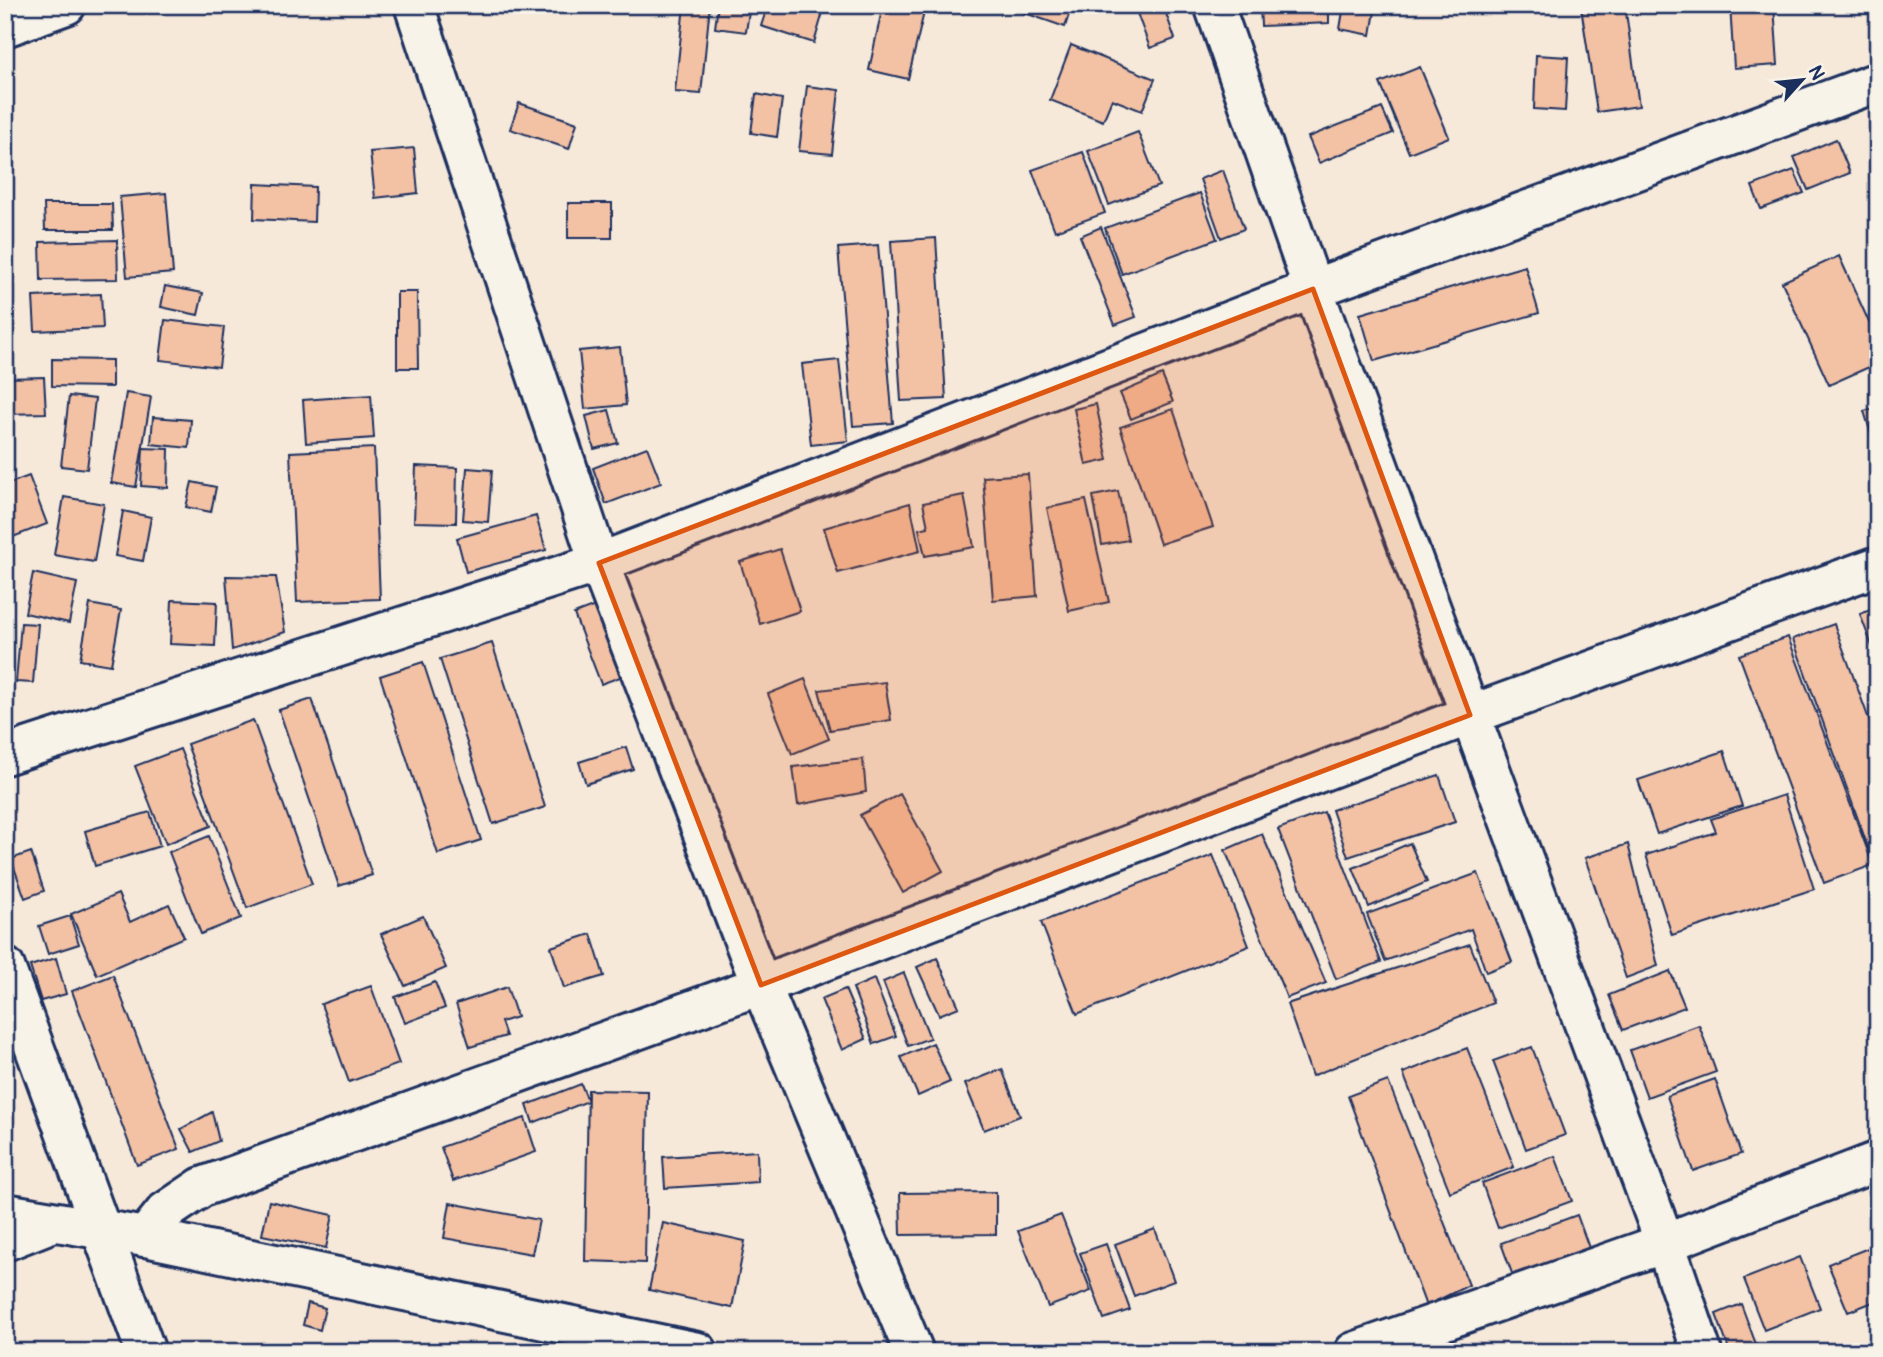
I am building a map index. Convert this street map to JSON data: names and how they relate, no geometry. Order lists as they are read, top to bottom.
{
  "north": "top right"
}
